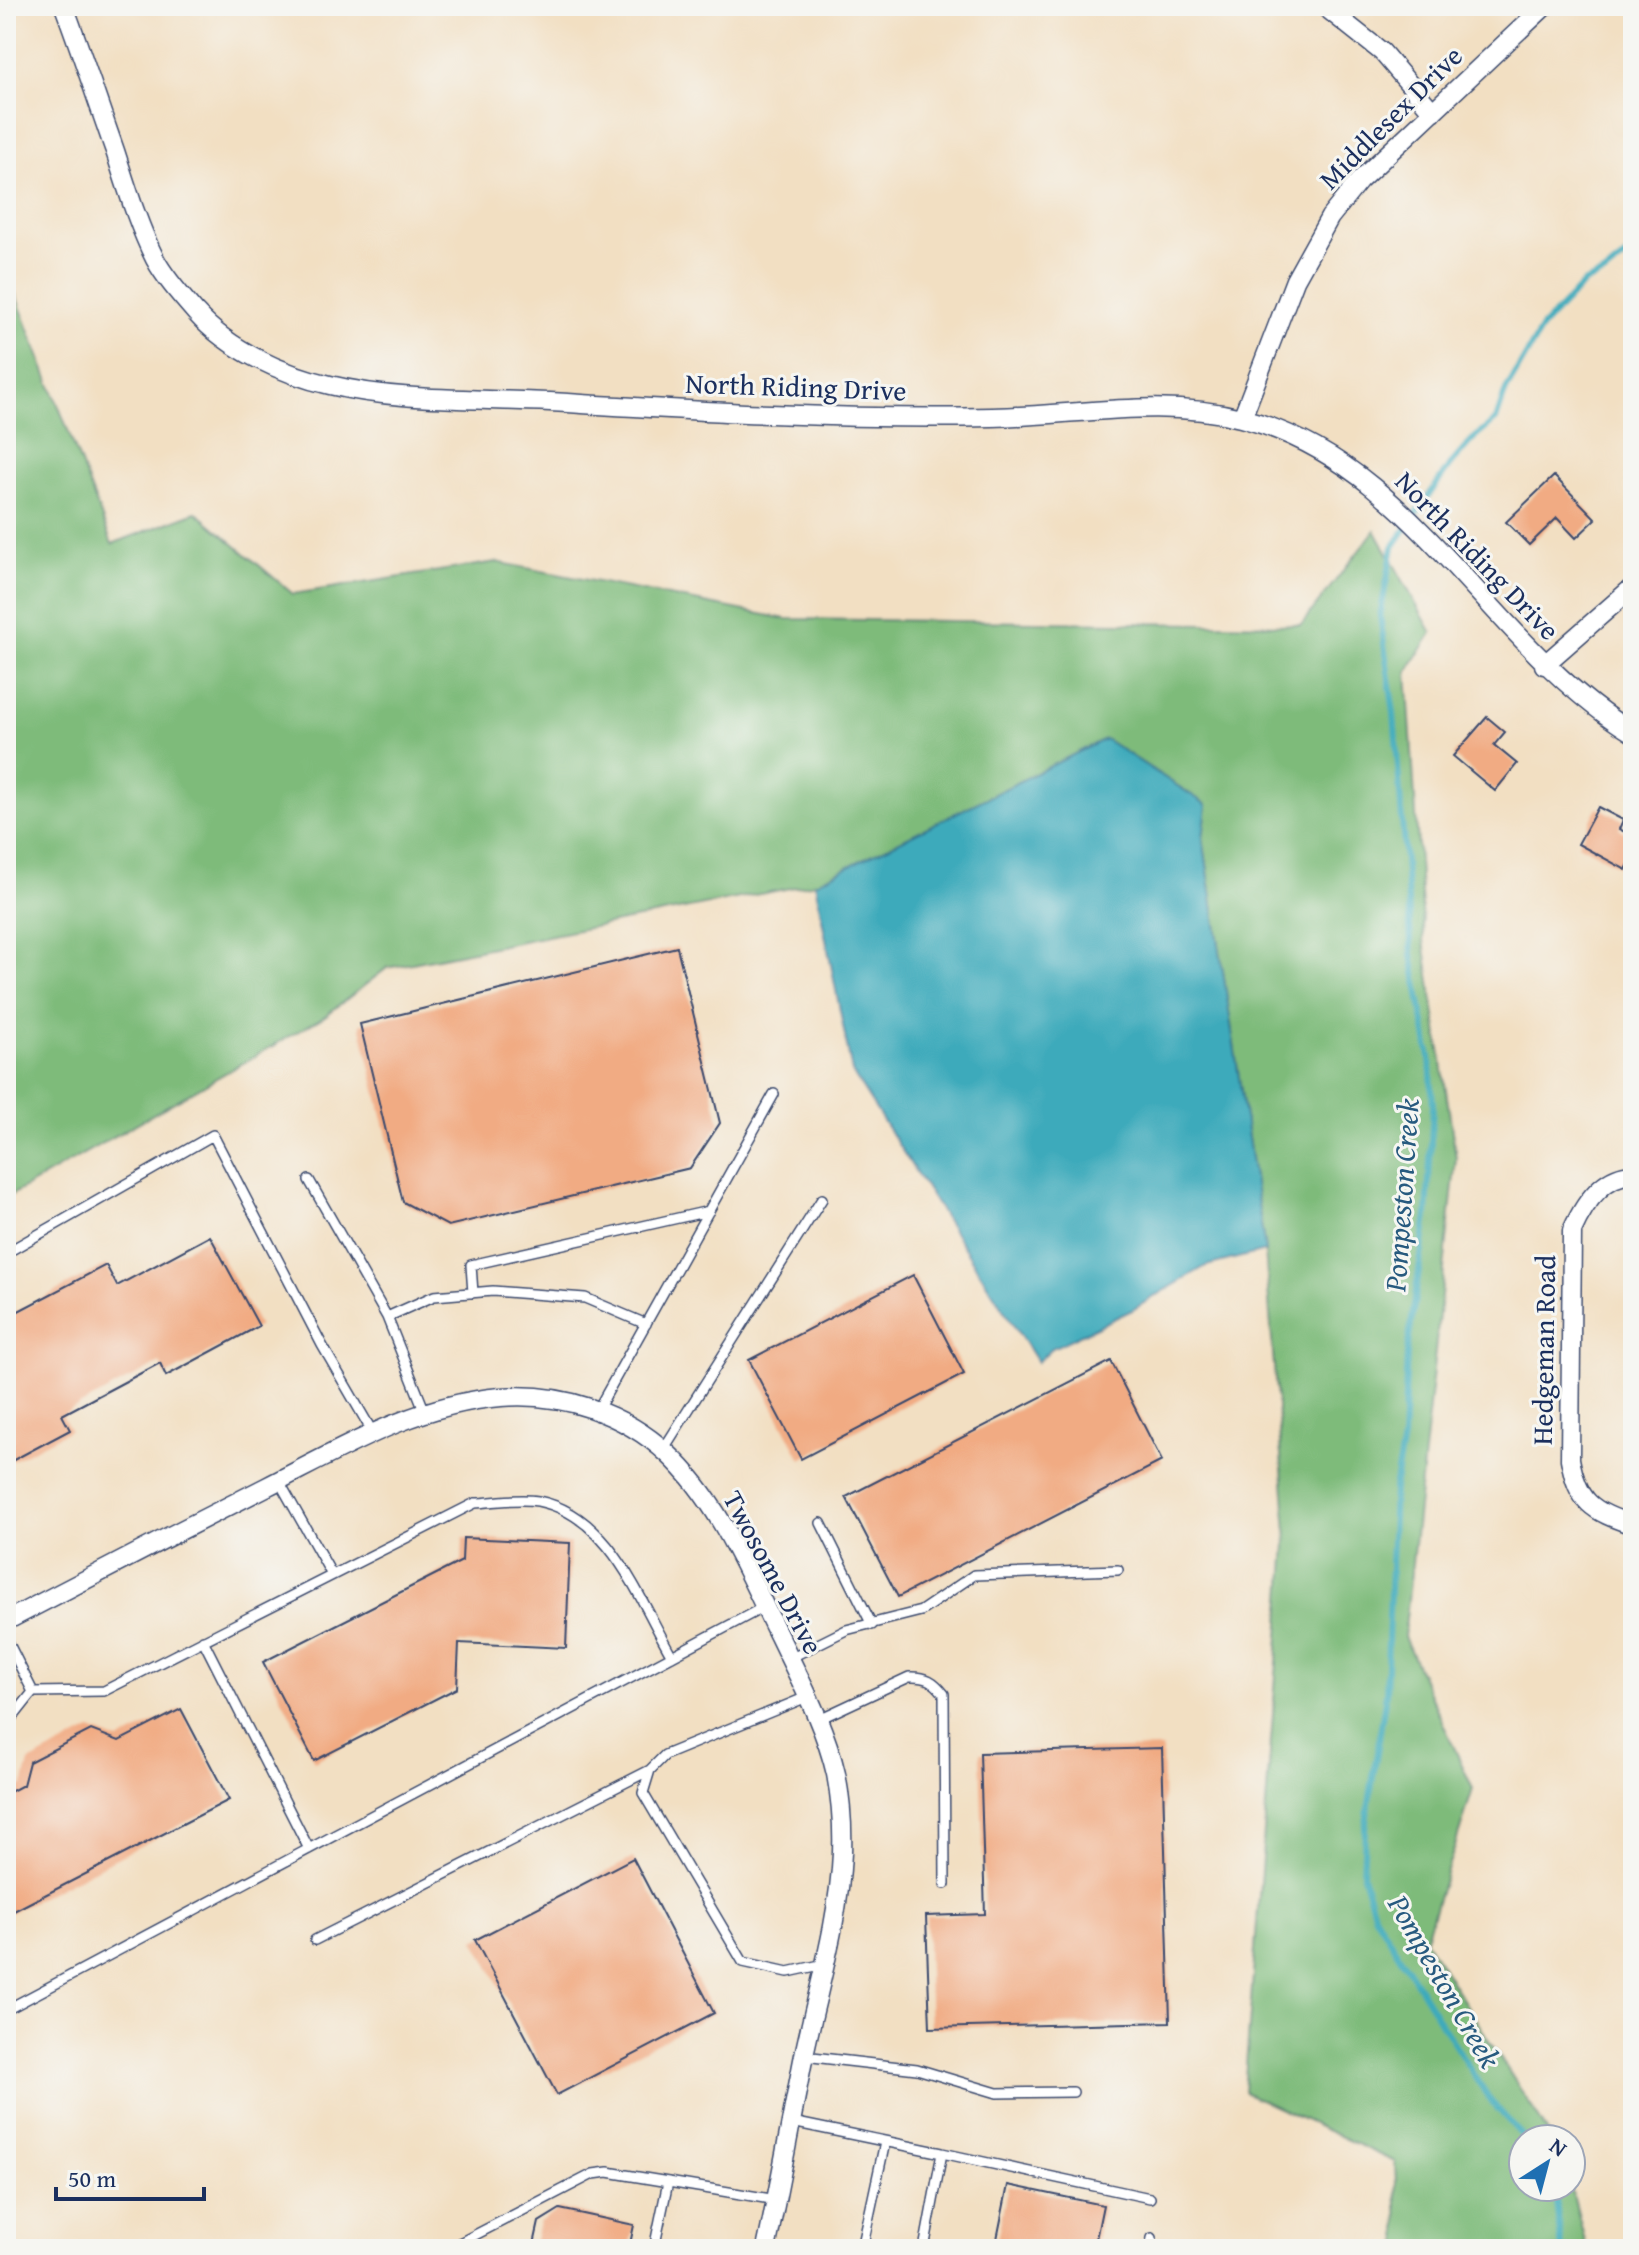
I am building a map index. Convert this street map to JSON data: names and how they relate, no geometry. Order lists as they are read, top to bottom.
{
  "streets": {
    "street": [
      "Middlesex Drive",
      "North Riding Drive",
      "Hedgeman Road",
      "Twosome Drive"
    ]
  },
  "crossings": [
    ["Middlesex Drive", "North Riding Drive"]
  ],
  "water": ["Pompeston Creek"],
  "scale_bar": "50 m",
  "north": "top right"
}
